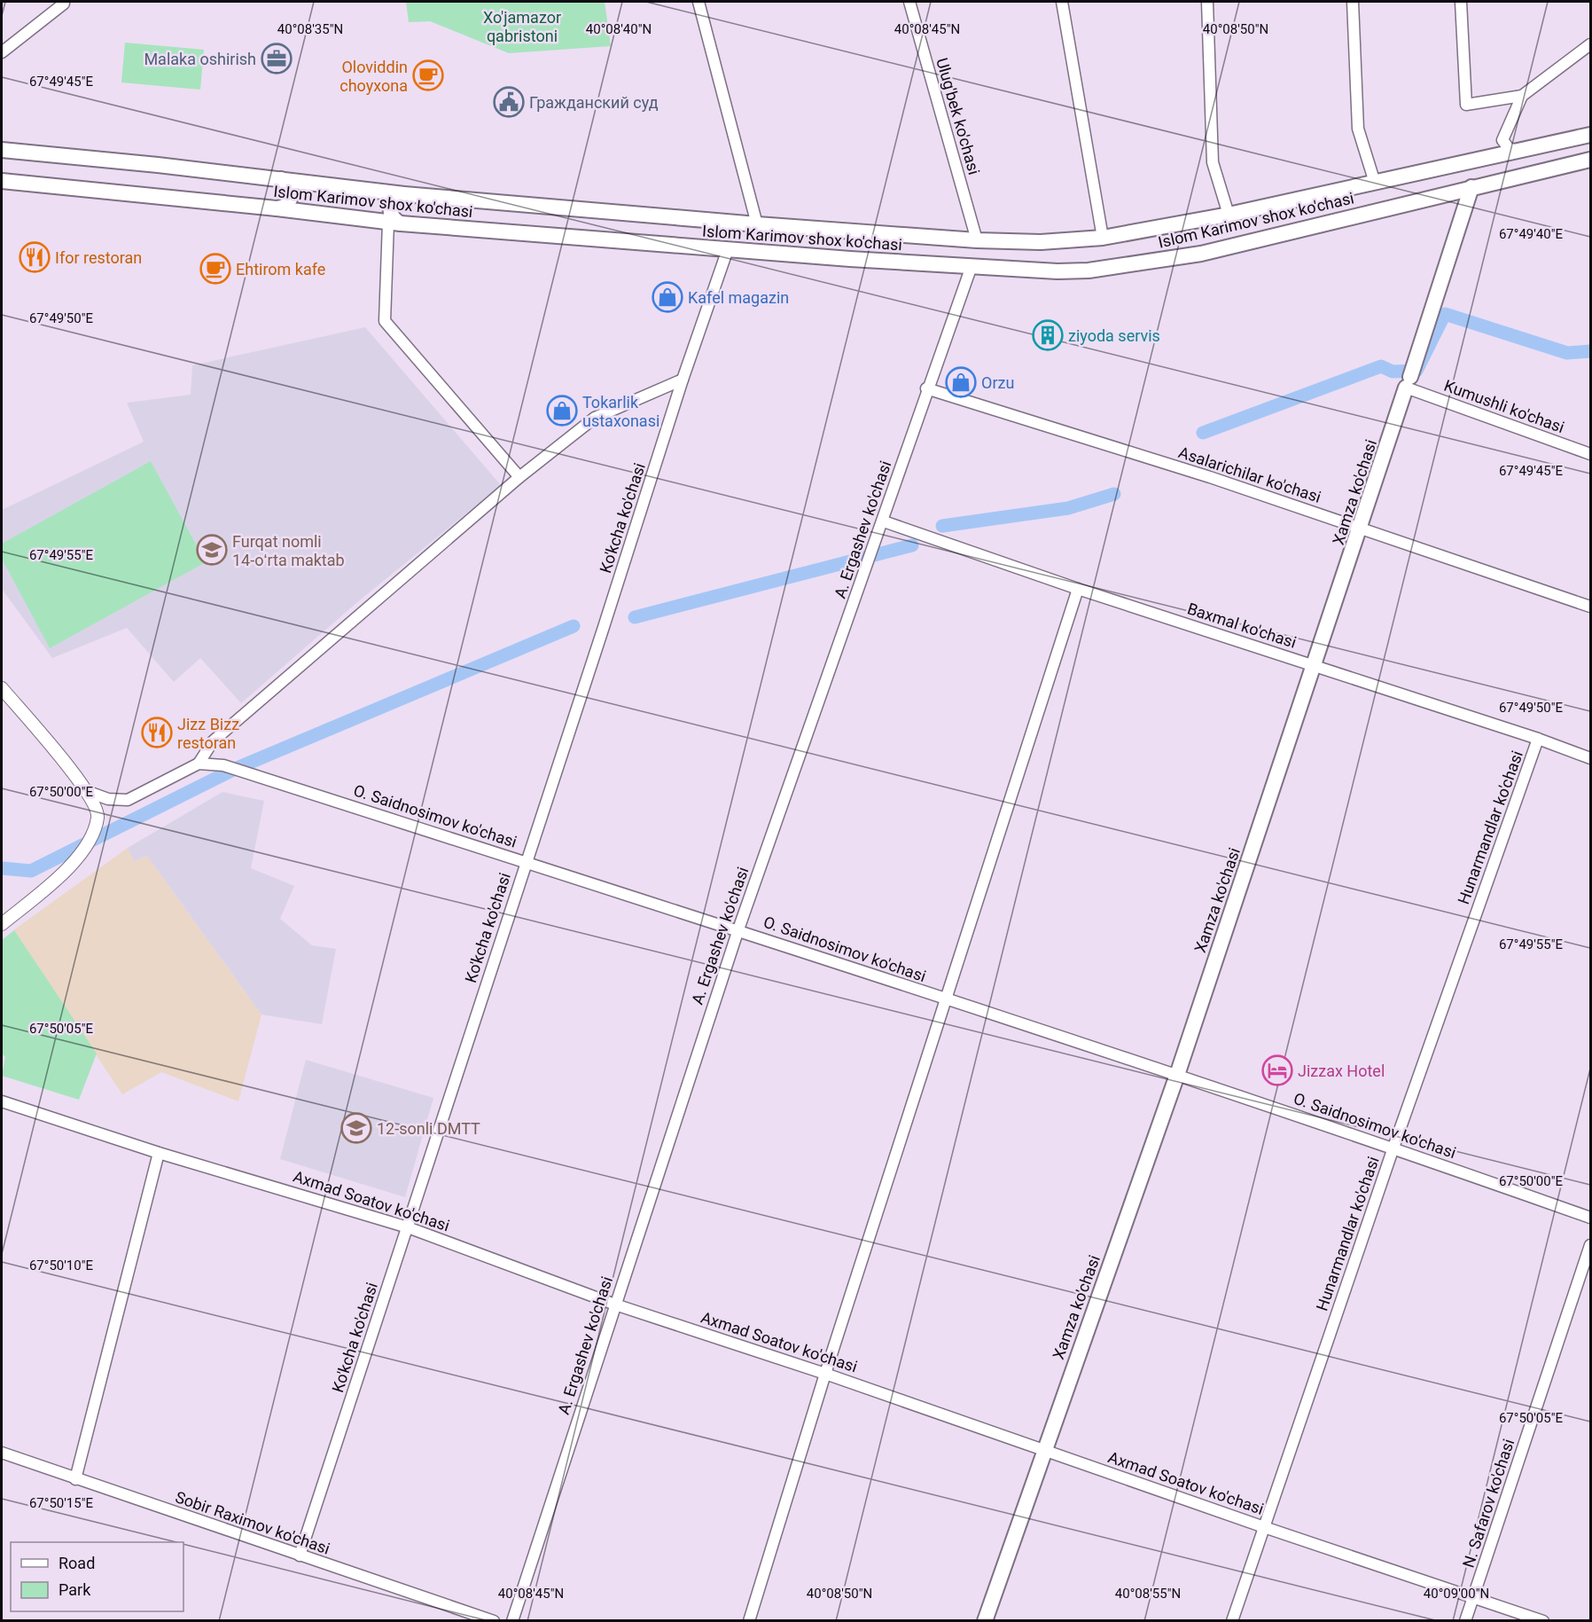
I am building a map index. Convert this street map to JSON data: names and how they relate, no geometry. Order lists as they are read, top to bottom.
{
  "streets": {
    "main road": ["Islom Karimov shox ko'chasi", "Xamza ko'chasi"],
    "street": [
      "Ulug'bek ko'chasi",
      "Kumushli ko'chasi",
      "Asalarichilar ko'chasi",
      "Ko'kcha ko'chasi",
      "A. Ergashev ko'chasi",
      "Baxmal ko'chasi",
      "O. Saidnosimov ko'chasi",
      "Hunarmandlar ko'chasi",
      "Axmad Soatov ko'chasi",
      "N. Safarov ko'chasi",
      "Sobir Raximov ko'chasi"
    ]
  },
  "crossings": [
    ["Ulug'bek ko'chasi", "Islom Karimov shox ko'chasi"],
    ["Islom Karimov shox ko'chasi", "Xamza ko'chasi"],
    ["Islom Karimov shox ko'chasi", "Ko'kcha ko'chasi"],
    ["Islom Karimov shox ko'chasi", "A. Ergashev ko'chasi"],
    ["Kumushli ko'chasi", "Xamza ko'chasi"],
    ["Asalarichilar ko'chasi", "Xamza ko'chasi"],
    ["Asalarichilar ko'chasi", "A. Ergashev ko'chasi"],
    ["Xamza ko'chasi", "Baxmal ko'chasi"],
    ["Xamza ko'chasi", "O. Saidnosimov ko'chasi"],
    ["Xamza ko'chasi", "Axmad Soatov ko'chasi"],
    ["Ko'kcha ko'chasi", "O. Saidnosimov ko'chasi"],
    ["Ko'kcha ko'chasi", "Axmad Soatov ko'chasi"],
    ["Ko'kcha ko'chasi", "Sobir Raximov ko'chasi"],
    ["A. Ergashev ko'chasi", "Baxmal ko'chasi"],
    ["A. Ergashev ko'chasi", "O. Saidnosimov ko'chasi"],
    ["A. Ergashev ko'chasi", "Axmad Soatov ko'chasi"],
    ["Baxmal ko'chasi", "Hunarmandlar ko'chasi"],
    ["O. Saidnosimov ko'chasi", "Hunarmandlar ko'chasi"],
    ["Hunarmandlar ko'chasi", "Axmad Soatov ko'chasi"],
    ["Axmad Soatov ko'chasi", "N. Safarov ko'chasi"]
  ],
  "parks": ["Xo'jamazor qabristoni"],
  "places": {
    "office": ["Malaka oshirish"],
    "cafe": ["Oloviddin choyxona", "Ehtirom kafe"],
    "public building": ["Гражданский суд"],
    "restaurant": ["Ifor restoran", "Jizz Bizz restoran"],
    "shop": ["Kafel magazin", "Orzu", "Tokarlik ustaxonasi"],
    "building": ["ziyoda servis"],
    "school or university": ["Furqat nomli 14-oʻrta maktab", "12-sonli DMTT"],
    "hotel": ["Jizzax Hotel"]
  },
  "legend": ["Road", "Park"],
  "coordinates": [
    "40°08'35\"N",
    "40°08'40\"N",
    "40°08'45\"N",
    "40°08'50\"N",
    "67°49'45\"E",
    "67°49'40\"E",
    "67°49'50\"E",
    "67°49'55\"E",
    "67°50'00\"E",
    "67°50'05\"E",
    "67°50'10\"E",
    "67°50'15\"E",
    "40°08'55\"N",
    "40°09'00\"N"
  ]
}
